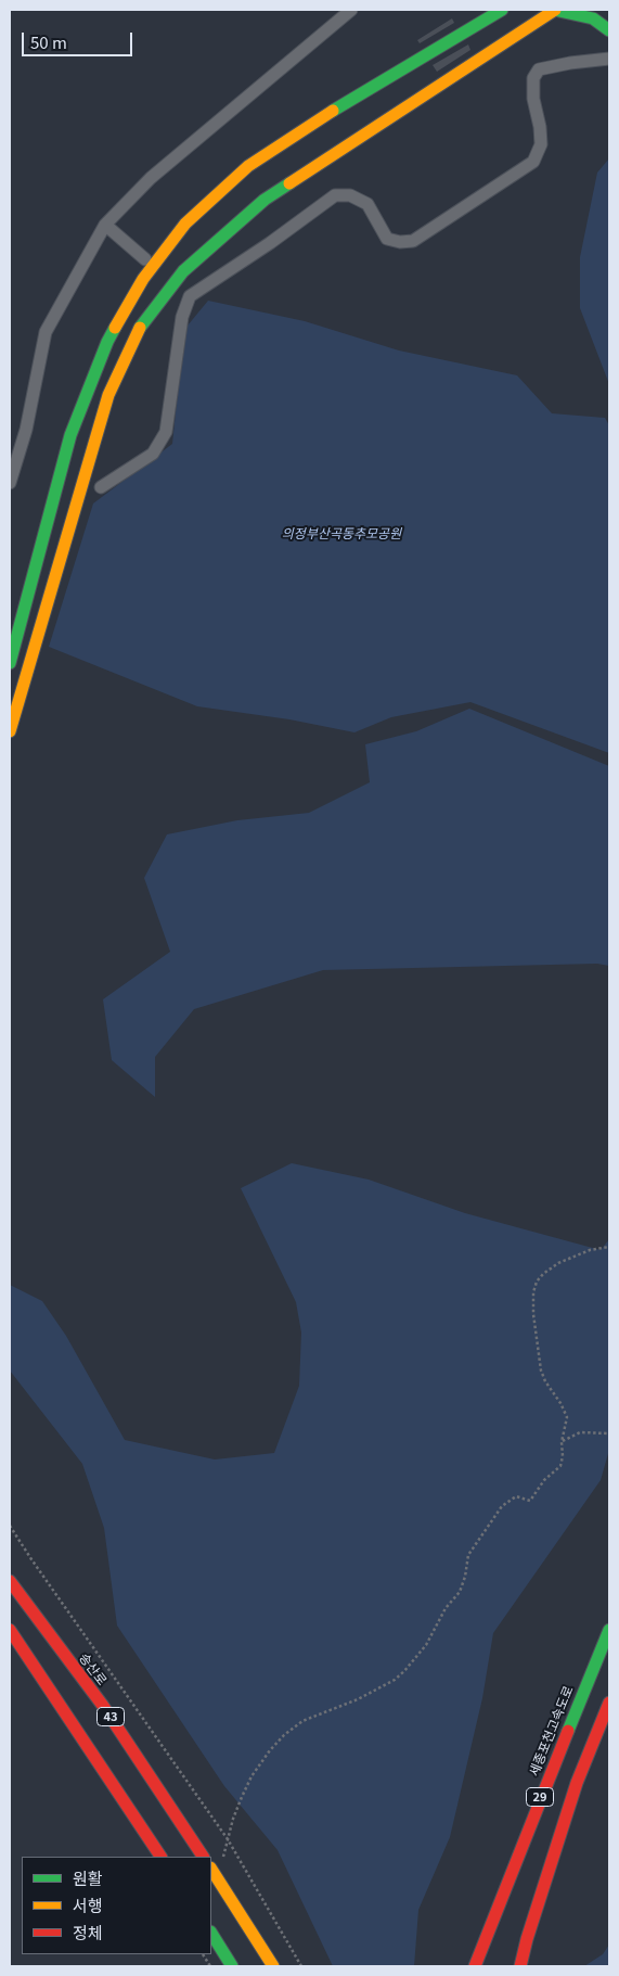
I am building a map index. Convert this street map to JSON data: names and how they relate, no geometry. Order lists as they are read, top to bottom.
{
  "streets": {
    "main road": [
      "송산로",
      "43",
      "세종포천고속도로",
      "29"
    ]
  },
  "parks": ["의정부산곡동추모공원"],
  "legend": ["원활", "서행", "정체"],
  "scale_bar": "50 m"
}
